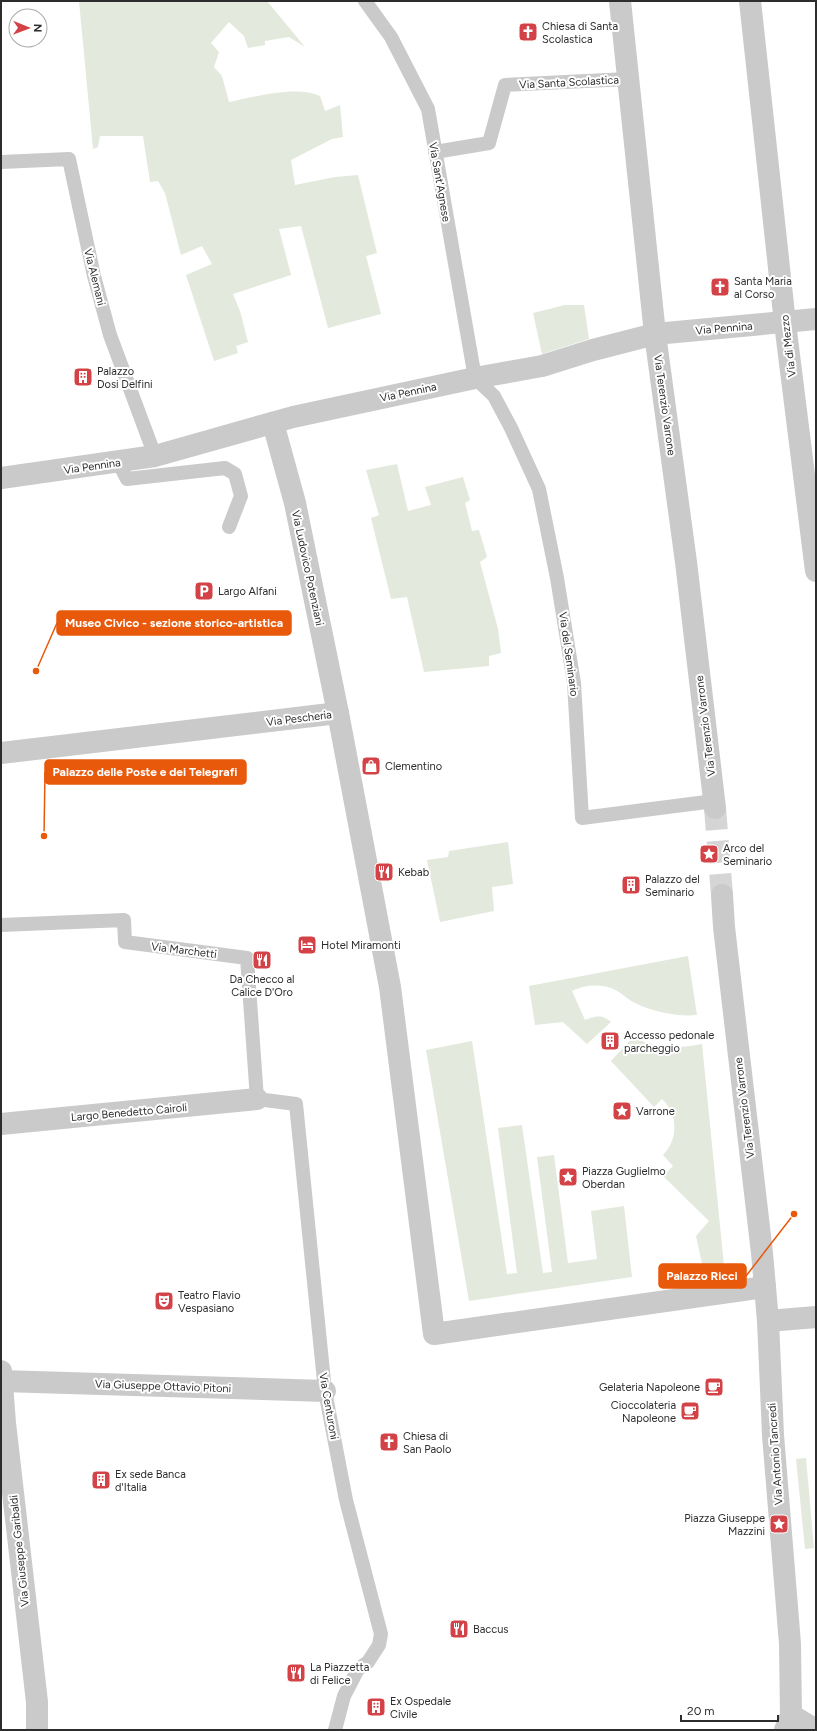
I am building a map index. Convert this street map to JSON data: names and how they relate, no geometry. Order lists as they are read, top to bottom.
{
  "streets": {
    "street": [
      "Via Pennina",
      "Via di Mezzo",
      "Via Terenzio Varrone",
      "Via Ludovico Potenziani",
      "Via Pescheria",
      "Largo Benedetto Cairoli",
      "Via Giuseppe Ottavio Pitoni",
      "Via Antonio Tancredi",
      "Via Giuseppe Garibaldi"
    ],
    "lane": [
      "Via Santa Scolastica",
      "Via Sant'Agnese",
      "Via Alemani",
      "Via del Seminario",
      "Via Marchetti",
      "Via Centuroni"
    ]
  },
  "crossings": [
    ["Via Santa Scolastica", "Via Sant'Agnese"],
    ["Via Santa Scolastica", "Via Terenzio Varrone"],
    ["Via Sant'Agnese", "Via Pennina"],
    ["Via Sant'Agnese", "Via del Seminario"],
    ["Via Alemani", "Via Pennina"],
    ["Via Pennina", "Via di Mezzo"],
    ["Via Pennina", "Via Terenzio Varrone"],
    ["Via Pennina", "Via Ludovico Potenziani"],
    ["Via Pennina", "Via del Seminario"],
    ["Via Terenzio Varrone", "Via del Seminario"],
    ["Via Terenzio Varrone", "Via Pescheria"],
    ["Via Terenzio Varrone", "Via Antonio Tancredi"],
    ["Via Ludovico Potenziani", "Via Pescheria"],
    ["Via Marchetti", "Largo Benedetto Cairoli"],
    ["Via Marchetti", "Via Centuroni"],
    ["Largo Benedetto Cairoli", "Via Centuroni"],
    ["Via Giuseppe Ottavio Pitoni", "Via Centuroni"],
    ["Via Giuseppe Ottavio Pitoni", "Via Giuseppe Garibaldi"]
  ],
  "places": {
    "church": ["Chiesa di Santa Scolastica", "Santa Maria al Corso", "Chiesa di San Paolo"],
    "building": [
      "Palazzo Dosi Delfini",
      "Palazzo del Seminario",
      "Accesso pedonale parcheggio",
      "Ex sede Banca d'Italia",
      "Ex Ospedale Civile"
    ],
    "parking": ["Largo Alfani"],
    "other": ["Museo Civico - sezione storico-artistica", "Palazzo delle Poste e dei Telegrafi", "Palazzo Ricci"],
    "shop": ["Clementino"],
    "place": [
      "Arco del Seminario",
      "Varrone",
      "Piazza Guglielmo Oberdan",
      "Piazza Giuseppe Mazzini"
    ],
    "restaurant": [
      "Kebab",
      "Da Checco al Calice D'Oro",
      "Baccus",
      "La Piazzetta di Felice"
    ],
    "hotel": ["Hotel Miramonti"],
    "theatre": ["Teatro Flavio Vespasiano"],
    "cafe": ["Gelateria Napoleone", "Cioccolateria Napoleone"]
  },
  "scale_bar": "20 m",
  "north": "right"
}
